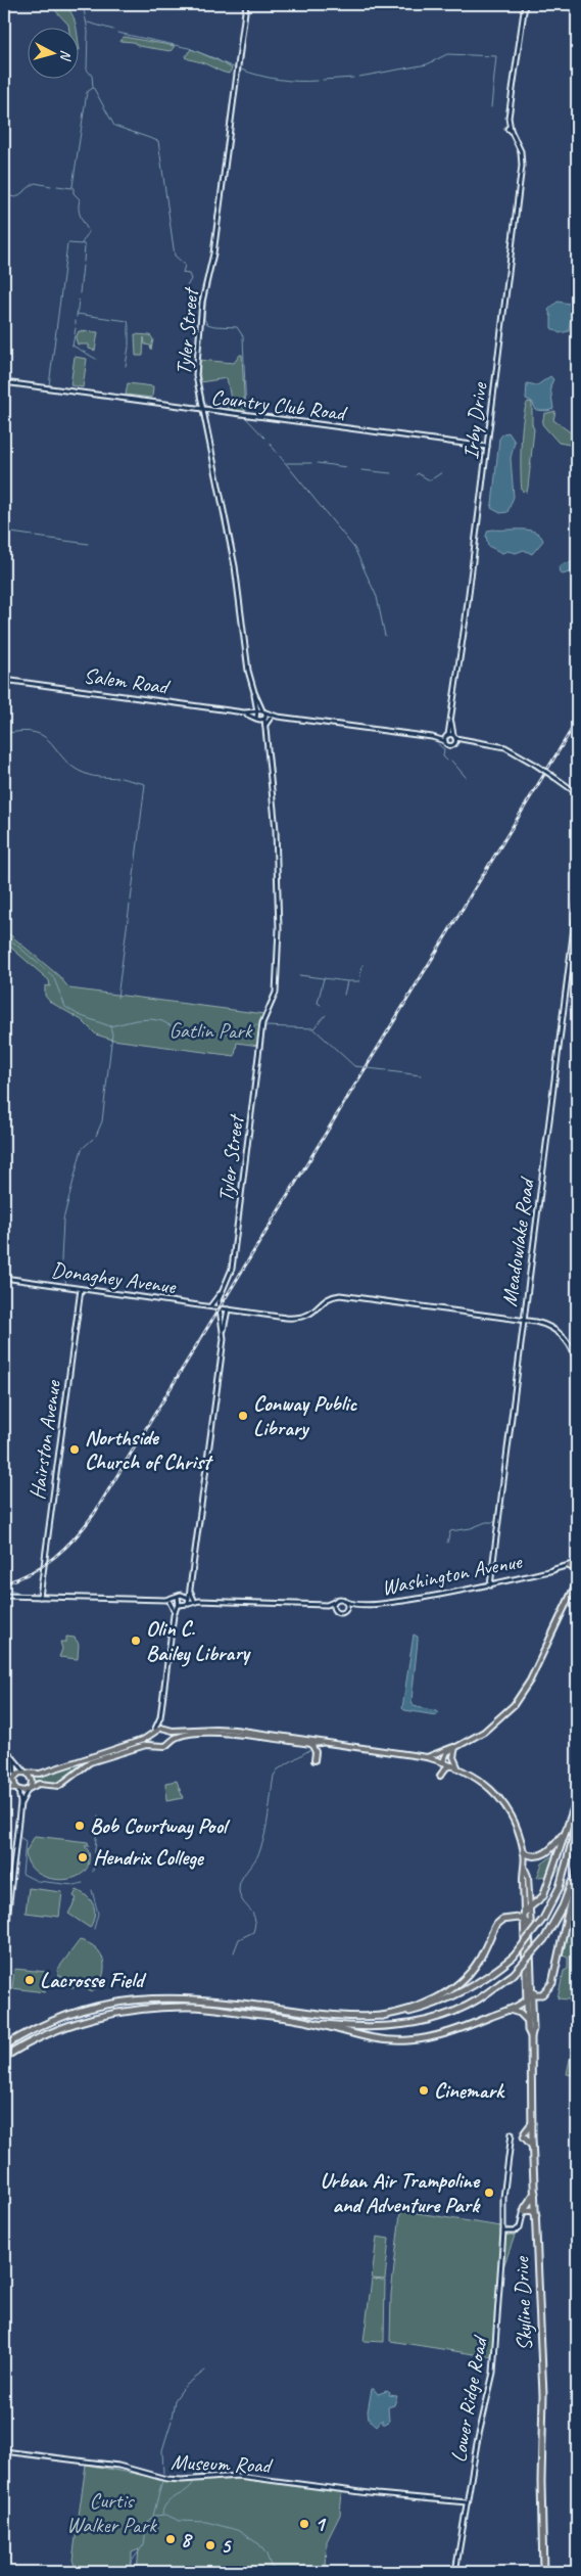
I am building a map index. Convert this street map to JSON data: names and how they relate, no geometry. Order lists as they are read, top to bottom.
{
  "streets": {
    "highway": ["Skyline Drive"],
    "street": [
      "Tyler Street",
      "Country Club Road",
      "Irby Drive",
      "Salem Road",
      "Meadowlake Road",
      "Donaghey Avenue",
      "Hairston Avenue",
      "Washington Avenue",
      "Lower Ridge Road",
      "Museum Road"
    ]
  },
  "crossings": [
    ["Tyler Street", "Country Club Road"],
    ["Tyler Street", "Salem Road"],
    ["Tyler Street", "Donaghey Avenue"],
    ["Country Club Road", "Irby Drive"],
    ["Meadowlake Road", "Donaghey Avenue"],
    ["Meadowlake Road", "Washington Avenue"],
    ["Donaghey Avenue", "Hairston Avenue"],
    ["Lower Ridge Road", "Museum Road"]
  ],
  "parks": ["Gatlin Park", "Curtis Walker Park"],
  "places": [
    "Conway Public Library",
    "Northside Church of Christ",
    "Olin C. Bailey Library",
    "Bob Courtway Pool",
    "Hendrix College",
    "Lacrosse Field",
    "Cinemark",
    "Urban Air Trampoline and Adventure Park",
    "1",
    "8",
    "5"
  ],
  "north": "right"
}
